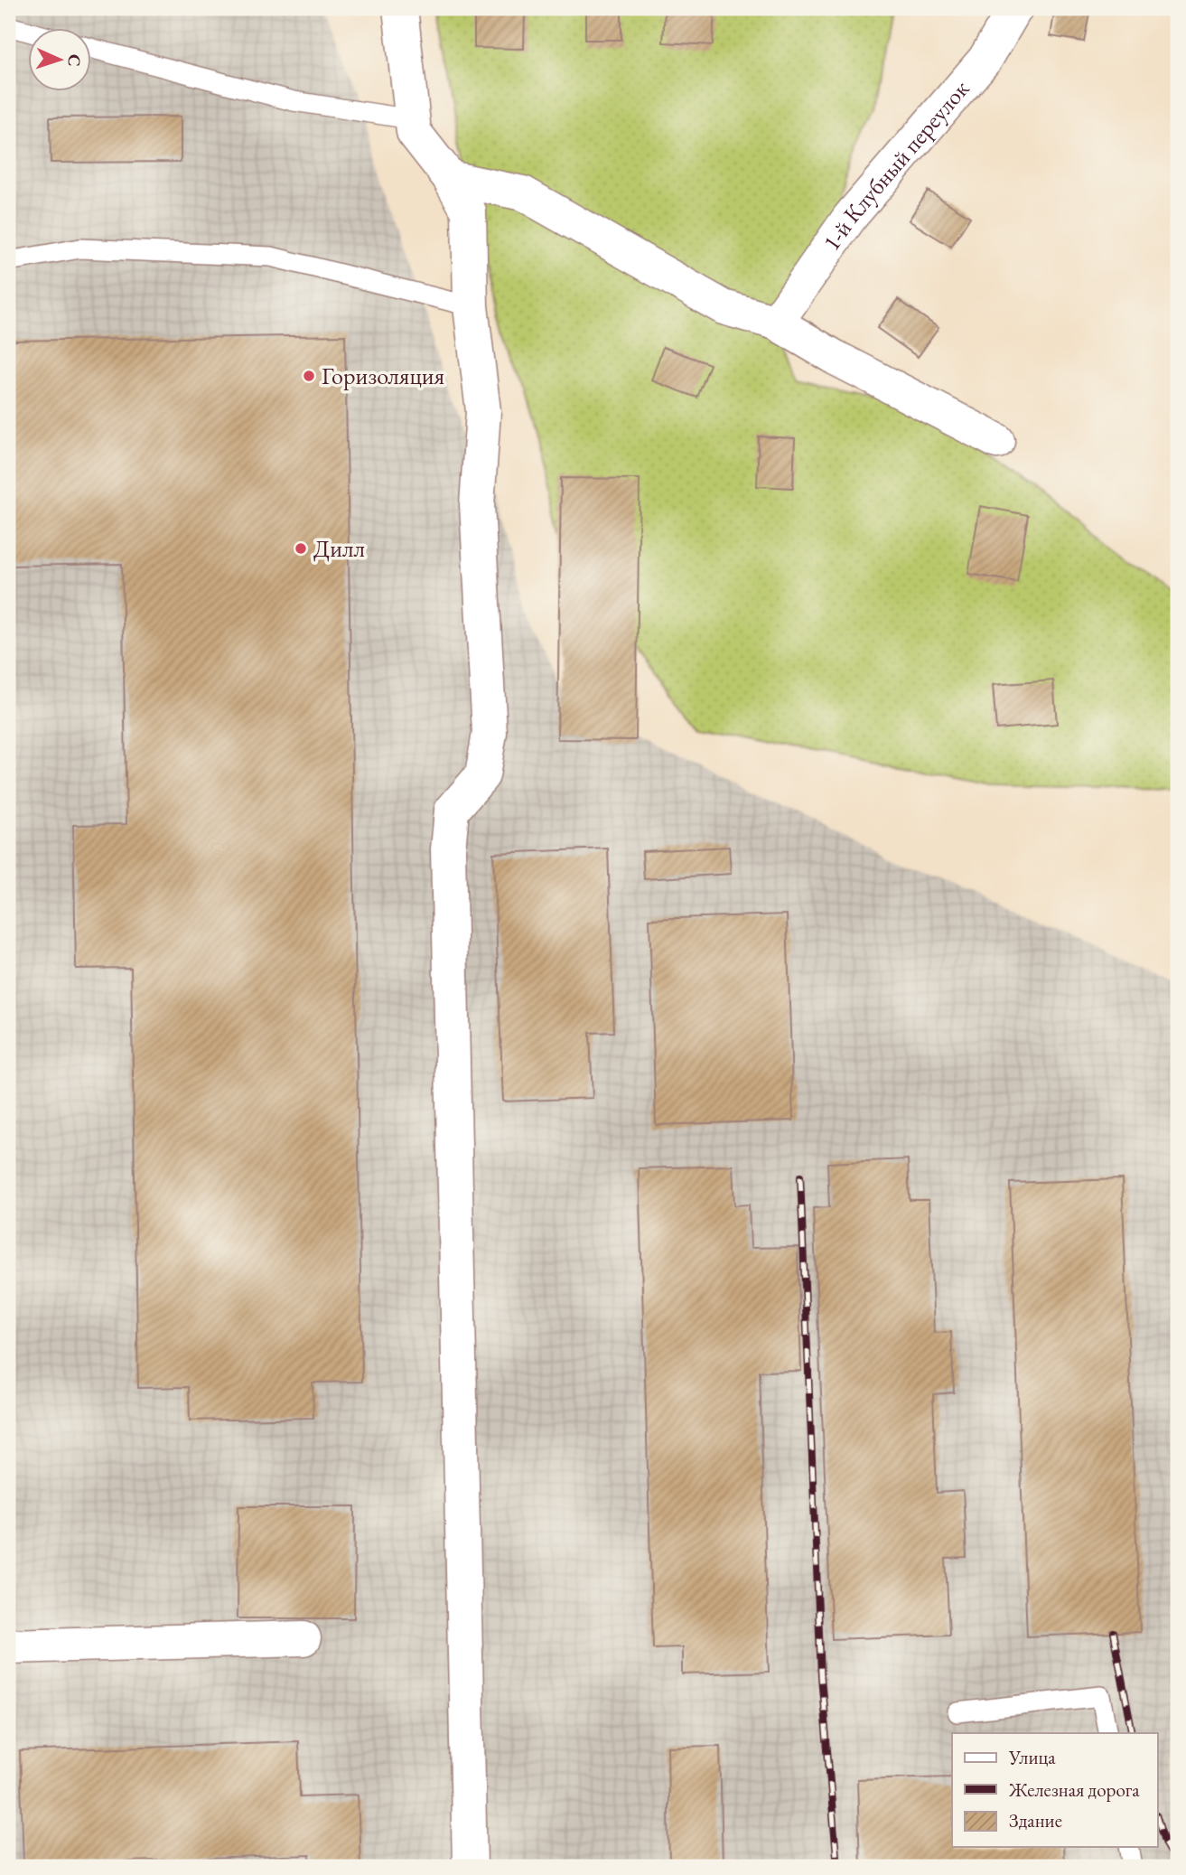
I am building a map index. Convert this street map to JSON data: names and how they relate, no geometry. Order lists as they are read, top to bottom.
{
  "streets": {
    "street": ["1-й Клубный переулок"]
  },
  "places": ["Горизоляция", "Дилл"],
  "legend": ["Улица", "Железная дорога", "Здание"],
  "north": "right"
}
